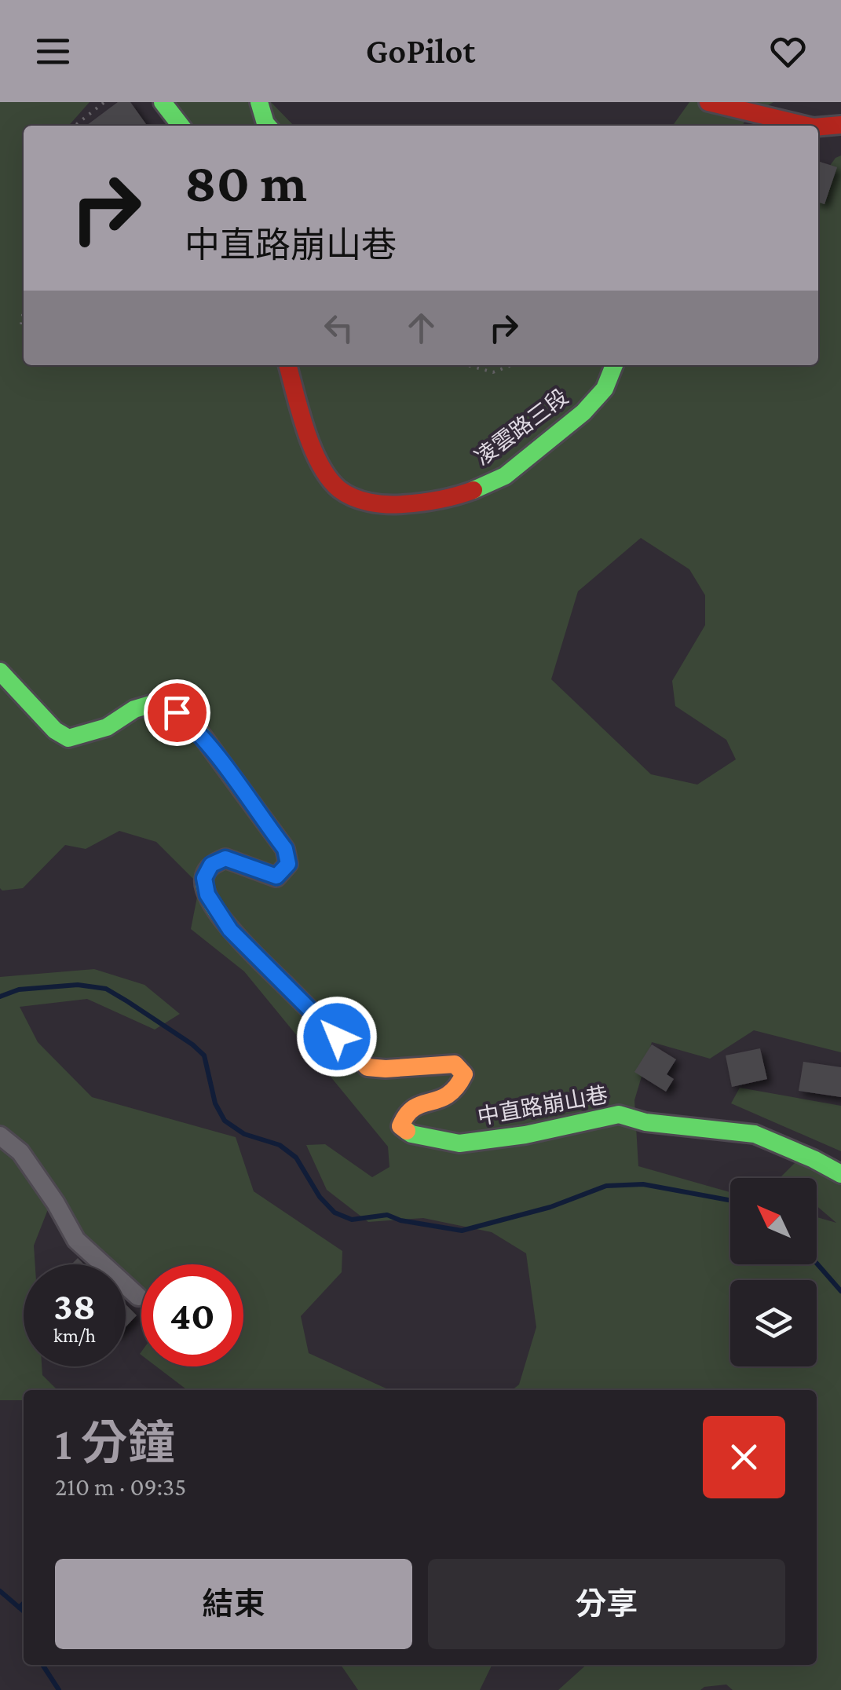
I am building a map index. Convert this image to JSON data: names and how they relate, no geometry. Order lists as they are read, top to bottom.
{
  "streets": {
    "street": ["凌雲路三段", "中直路崩山巷"]
  },
  "north": "top left",
  "page": {
    "header": "GoPilot",
    "turn": ["80 m", "中直路崩山巷"],
    "speed": "38 km/h",
    "limit": "40",
    "heading": ["1 分鐘", "210 m · 09:35"],
    "buttons": ["結束", "分享"]
  }
}
